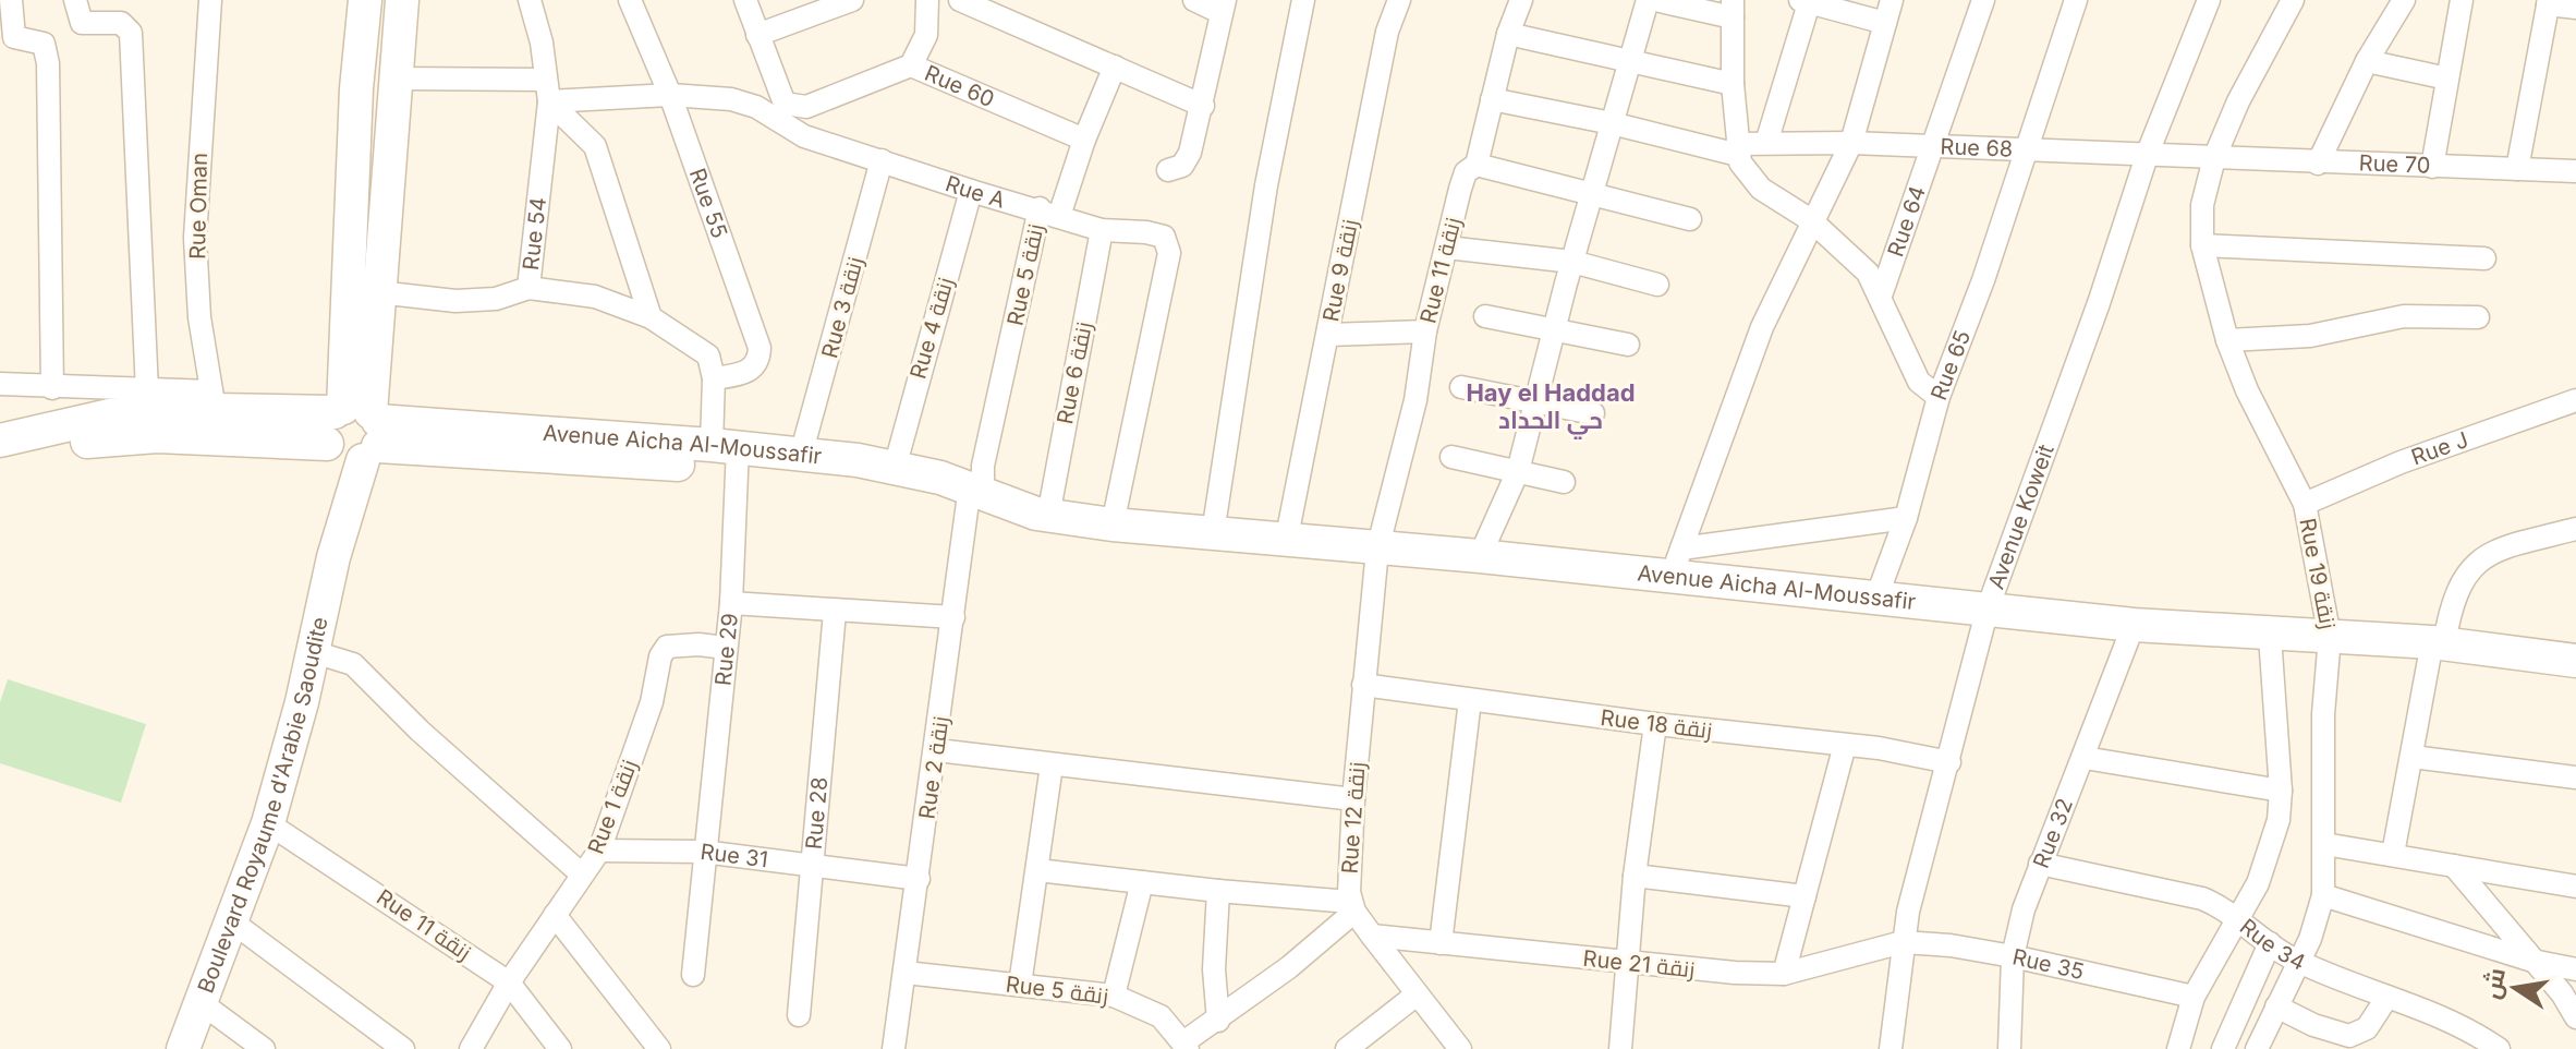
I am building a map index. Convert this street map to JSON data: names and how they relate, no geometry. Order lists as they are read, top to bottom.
{
  "streets": {
    "street": [
      "Rue 60",
      "Rue 68",
      "Rue 70",
      "Rue A",
      "Rue 55",
      "Rue Oman",
      "Rue 64",
      "Rue 54",
      "Rue 9 زنقة",
      "Rue 11 زنقة",
      "Rue 5 زنقة",
      "Rue 3 زنقة",
      "Rue 4 زنقة",
      "Rue 65",
      "Rue 6 زنقة",
      "Avenue Aicha Al-Moussafir",
      "Rue J",
      "Avenue Koweit",
      "Rue 19 زنقة",
      "Rue 29",
      "Rue 18 زنقة",
      "Rue 2 زنقة",
      "Boulevard Royaume d'Arabie Saoudite",
      "Rue 1 زنقة",
      "Rue 28",
      "Rue 12 زنقة",
      "Rue 32",
      "Rue 31",
      "Rue 34",
      "Rue 21 زنقة",
      "Rue 35"
    ]
  },
  "crossings": [
    ["Rue 60", "Rue A"],
    ["Rue 60", "Rue 5 زنقة"],
    ["Rue 68", "Rue 70"],
    ["Rue 68", "Rue 64"],
    ["Rue 68", "Rue 11 زنقة"],
    ["Rue 68", "Rue 65"],
    ["Rue 68", "Avenue Koweit"],
    ["Rue 70", "Rue 19 زنقة"],
    ["Rue A", "Rue 55"],
    ["Rue A", "Rue 54"],
    ["Rue A", "Rue 5 زنقة"],
    ["Rue A", "Rue 3 زنقة"],
    ["Rue A", "Rue 4 زنقة"],
    ["Rue A", "Rue 6 زنقة"],
    ["Rue A", "Avenue Aicha Al-Moussafir"],
    ["Rue A", "Boulevard Royaume d'Arabie Saoudite"],
    ["Rue 55", "Rue 54"],
    ["Rue Oman", "Avenue Aicha Al-Moussafir"],
    ["Rue 9 زنقة", "Avenue Aicha Al-Moussafir"],
    ["Rue 11 زنقة", "Avenue Aicha Al-Moussafir"],
    ["Rue 11 زنقة", "Boulevard Royaume d'Arabie Saoudite"],
    ["Rue 11 زنقة", "Rue 1 زنقة"],
    ["Rue 11 زنقة", "Rue 12 زنقة"],
    ["Rue 5 زنقة", "Avenue Aicha Al-Moussafir"],
    ["Rue 5 زنقة", "Rue 2 زنقة"],
    ["Rue 3 زنقة", "Avenue Aicha Al-Moussafir"],
    ["Rue 4 زنقة", "Avenue Aicha Al-Moussafir"],
    ["Rue 65", "Avenue Aicha Al-Moussafir"],
    ["Rue 6 زنقة", "Avenue Aicha Al-Moussafir"],
    ["Avenue Aicha Al-Moussafir", "Avenue Koweit"],
    ["Avenue Aicha Al-Moussafir", "Rue 19 زنقة"],
    ["Avenue Aicha Al-Moussafir", "Rue 29"],
    ["Avenue Aicha Al-Moussafir", "Rue 2 زنقة"],
    ["Avenue Aicha Al-Moussafir", "Boulevard Royaume d'Arabie Saoudite"],
    ["Avenue Aicha Al-Moussafir", "Rue 12 زنقة"],
    ["Avenue Aicha Al-Moussafir", "Rue 32"],
    ["Rue J", "Rue 19 زنقة"],
    ["Avenue Koweit", "Rue 18 زنقة"],
    ["Avenue Koweit", "Rue 21 زنقة"],
    ["Avenue Koweit", "Rue 35"],
    ["Rue 19 زنقة", "Rue 34"],
    ["Rue 29", "Rue 1 زنقة"],
    ["Rue 29", "Rue 31"],
    ["Rue 18 زنقة", "Rue 12 زنقة"],
    ["Rue 2 زنقة", "Rue 31"],
    ["Rue 1 زنقة", "Rue 31"],
    ["Rue 28", "Rue 31"],
    ["Rue 32", "Rue 34"],
    ["Rue 32", "Rue 35"],
    ["Rue 21 زنقة", "Rue 35"]
  ],
  "districts": ["Hay el Haddad حي الحداد"],
  "north": "left"
}
